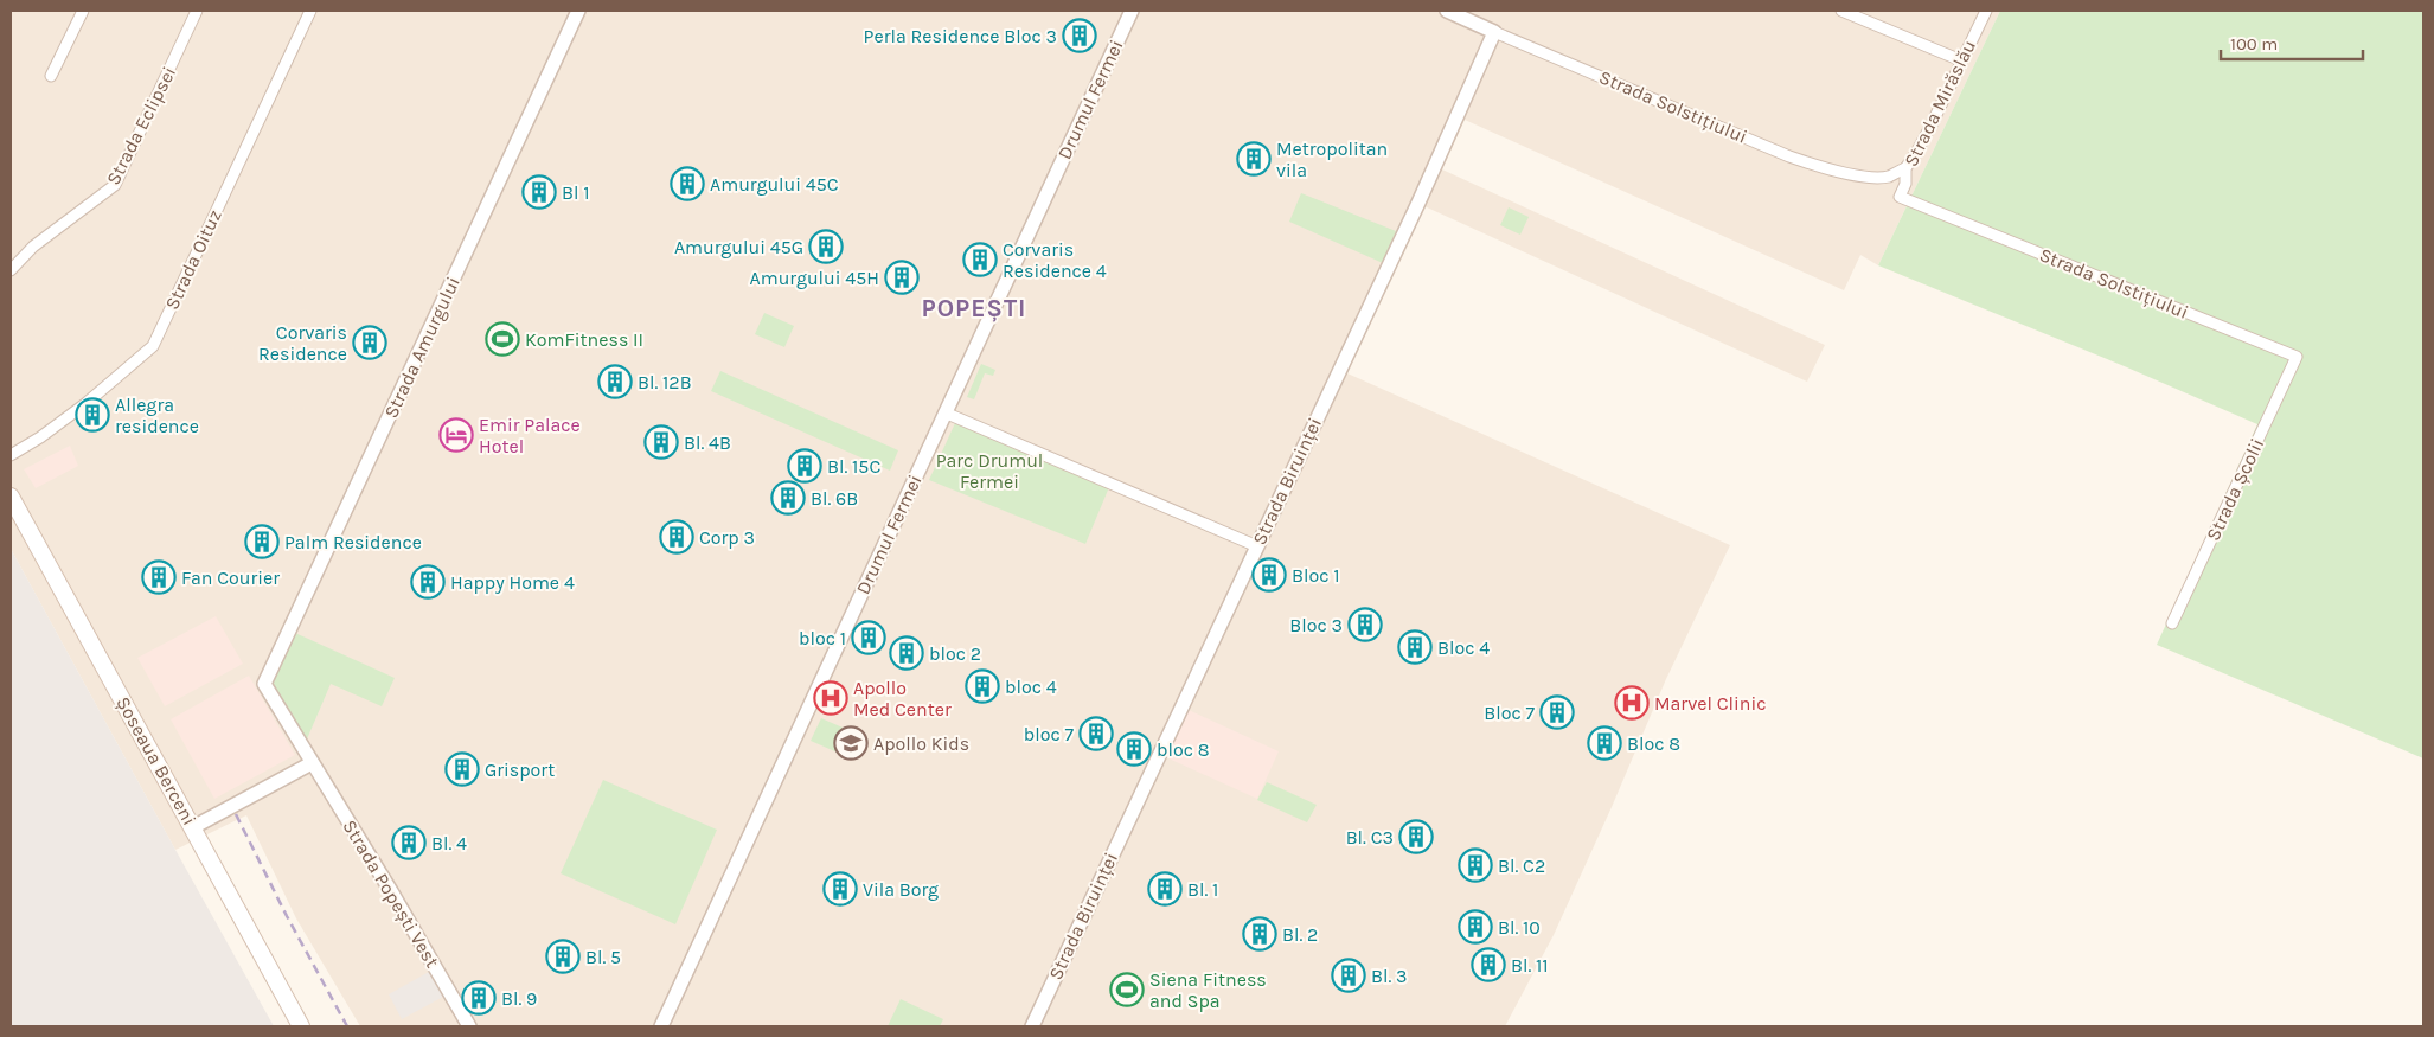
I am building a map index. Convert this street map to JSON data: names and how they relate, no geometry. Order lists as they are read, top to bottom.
{
  "streets": {
    "main road": ["Șoseaua Berceni"],
    "street": [
      "Drumul Fermei",
      "Strada Mirăslău",
      "Strada Solstițiului",
      "Strada Eclipsei",
      "Strada Oituz",
      "Strada Amurgului",
      "Strada Biruinței",
      "Strada Școlii",
      "Strada Popești Vest"
    ]
  },
  "crossings": [
    ["Strada Mirăslău", "Strada Solstițiului"],
    ["Strada Solstițiului", "Strada Biruinței"],
    ["Strada Solstițiului", "Strada Școlii"],
    ["Strada Amurgului", "Strada Popești Vest"]
  ],
  "districts": ["POPEȘTI"],
  "parks": ["Parc Drumul Fermei"],
  "places": {
    "building": [
      "Perla Residence Bloc 3",
      "Metropolitan vila",
      "Amurgului 45C",
      "Bl 1",
      "Amurgului 45G",
      "Corvaris Residence 4",
      "Amurgului 45H",
      "Corvaris Residence",
      "Bl. 12B",
      "Allegra residence",
      "Bl. 4B",
      "Bl. 15C",
      "Bl. 6B",
      "Corp 3",
      "Palm Residence",
      "Bloc 1",
      "Fan Courier",
      "Happy Home 4",
      "Bloc 3",
      "bloc 1",
      "Bloc 4",
      "bloc 2",
      "bloc 4",
      "Bloc 7",
      "bloc 7",
      "Bloc 8",
      "bloc 8",
      "Grisport",
      "Bl. C3",
      "Bl. 4",
      "Bl. C2",
      "Vila Borg",
      "Bl. 1",
      "Bl. 10",
      "Bl. 2",
      "Bl. 5",
      "Bl. 11",
      "Bl. 3",
      "Bl. 9"
    ],
    "sports": ["KomFitness II", "Siena Fitness and Spa"],
    "hotel": ["Emir Palace Hotel"],
    "hospital": ["Apollo Med Center", "Marvel Clinic"],
    "school or university": ["Apollo Kids"]
  },
  "scale_bar": "100 m"
}
